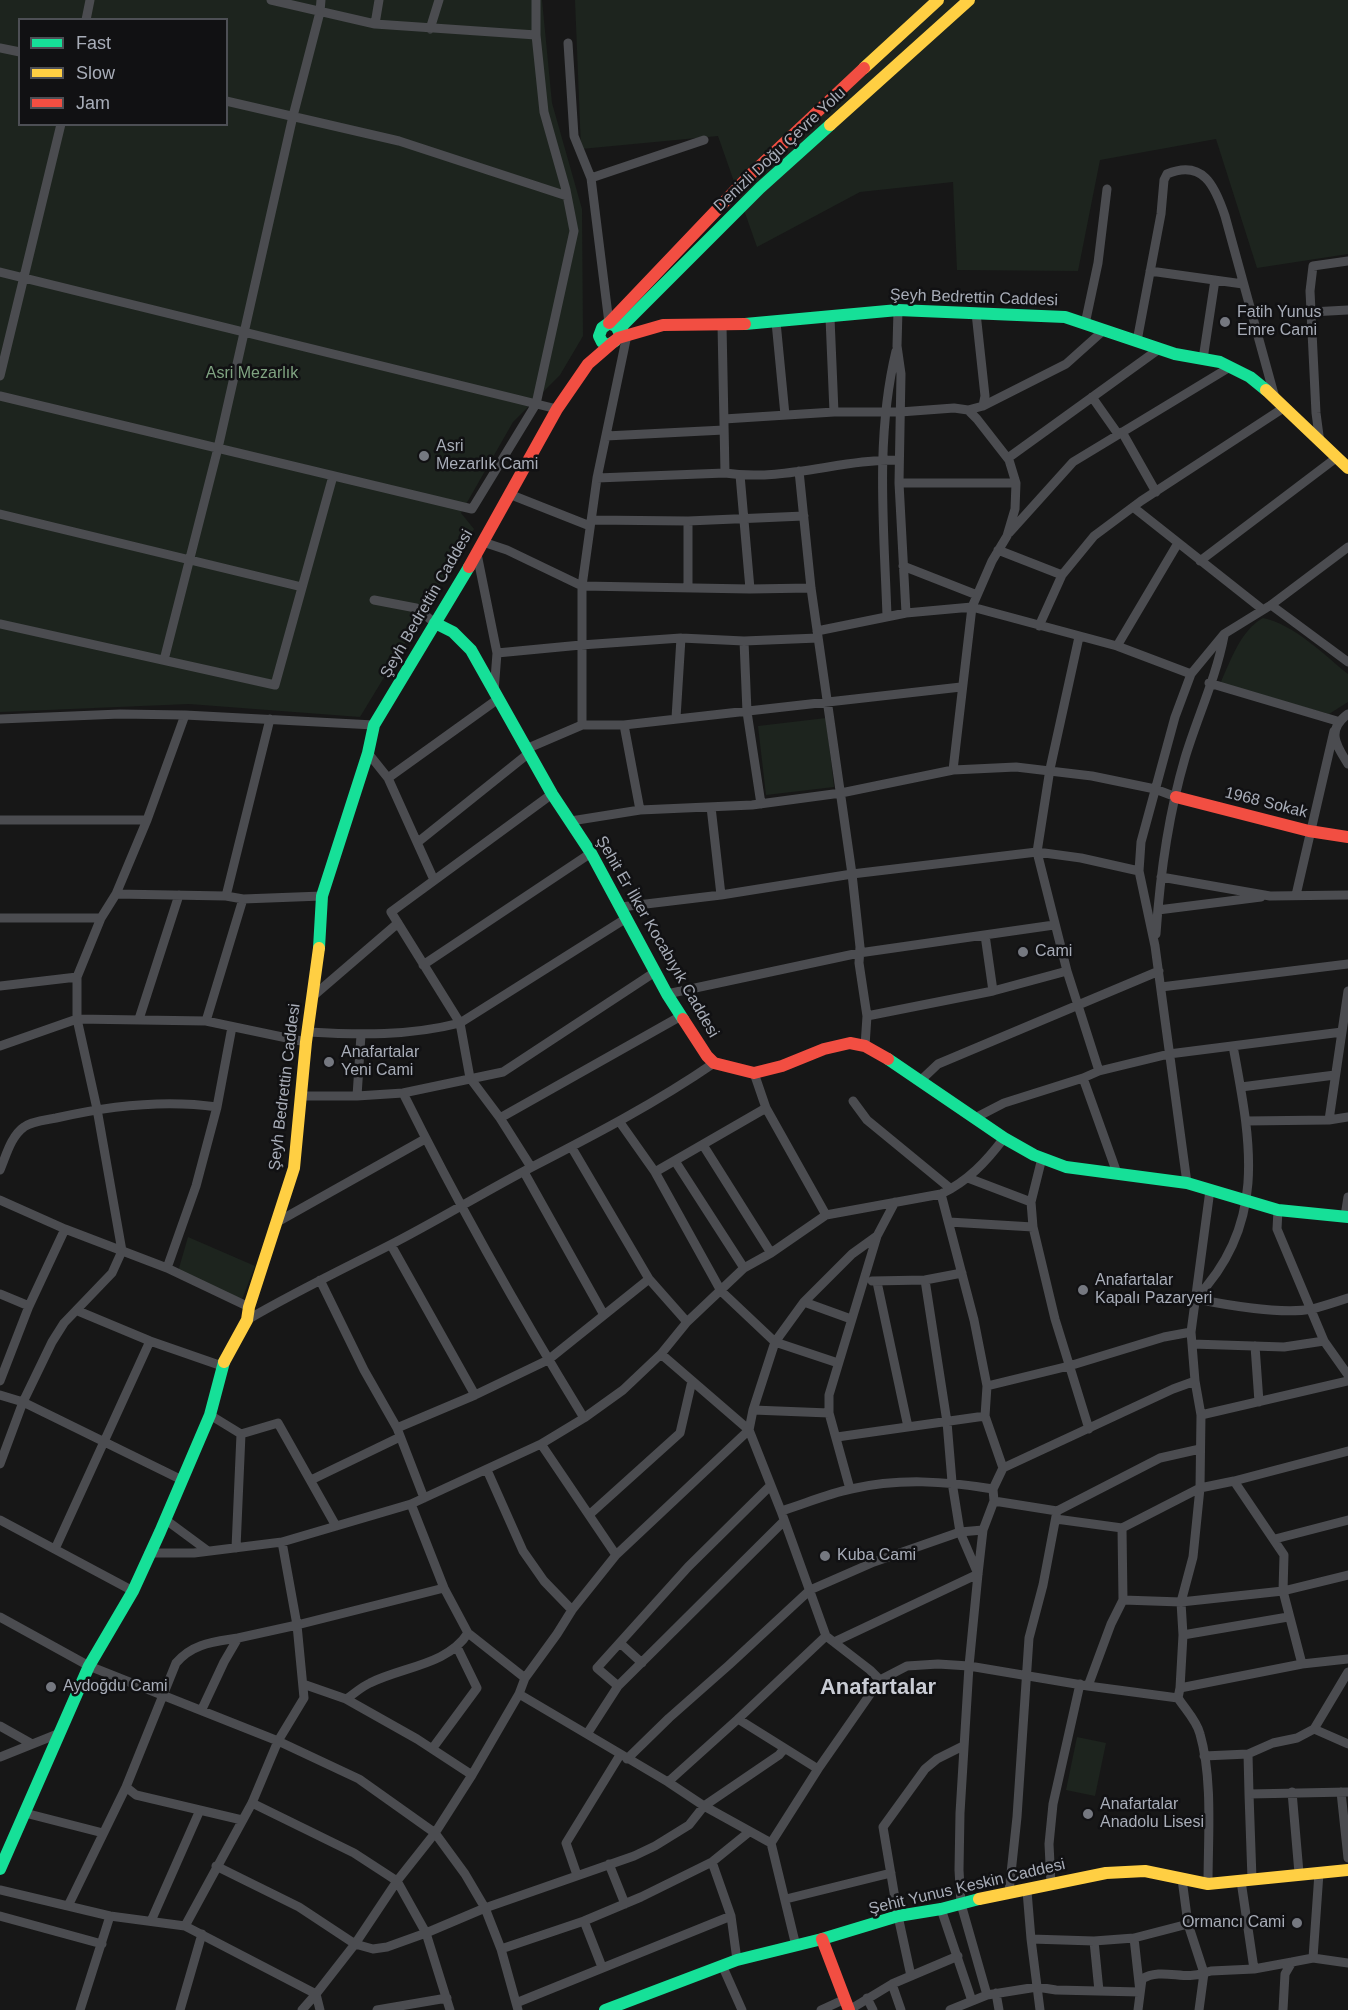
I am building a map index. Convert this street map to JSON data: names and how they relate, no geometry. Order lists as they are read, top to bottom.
{
  "streets": {
    "main road": [
      "Denizli Doğu Çevre Yolu",
      "Şeyh Bedrettin Caddesi",
      "1968 Sokak",
      "Şehit Er İlker Kocabıyık Caddesi",
      "Şehit Yunus Keskin Caddesi"
    ]
  },
  "crossings": [
    ["Denizli Doğu Çevre Yolu", "Şeyh Bedrettin Caddesi"],
    ["Şeyh Bedrettin Caddesi", "Şehit Er İlker Kocabıyık Caddesi"]
  ],
  "districts": ["Anafartalar"],
  "parks": ["Asri Mezarlık"],
  "places": [
    "Fatih Yunus Emre Cami",
    "Asri Mezarlık Cami",
    "Cami",
    "Anafartalar Yeni Cami",
    "Anafartalar Kapalı Pazaryeri",
    "Kuba Cami",
    "Aydoğdu Cami",
    "Anafartalar Anadolu Lisesi",
    "Ormancı Cami"
  ],
  "legend": ["Fast", "Slow", "Jam"]
}
